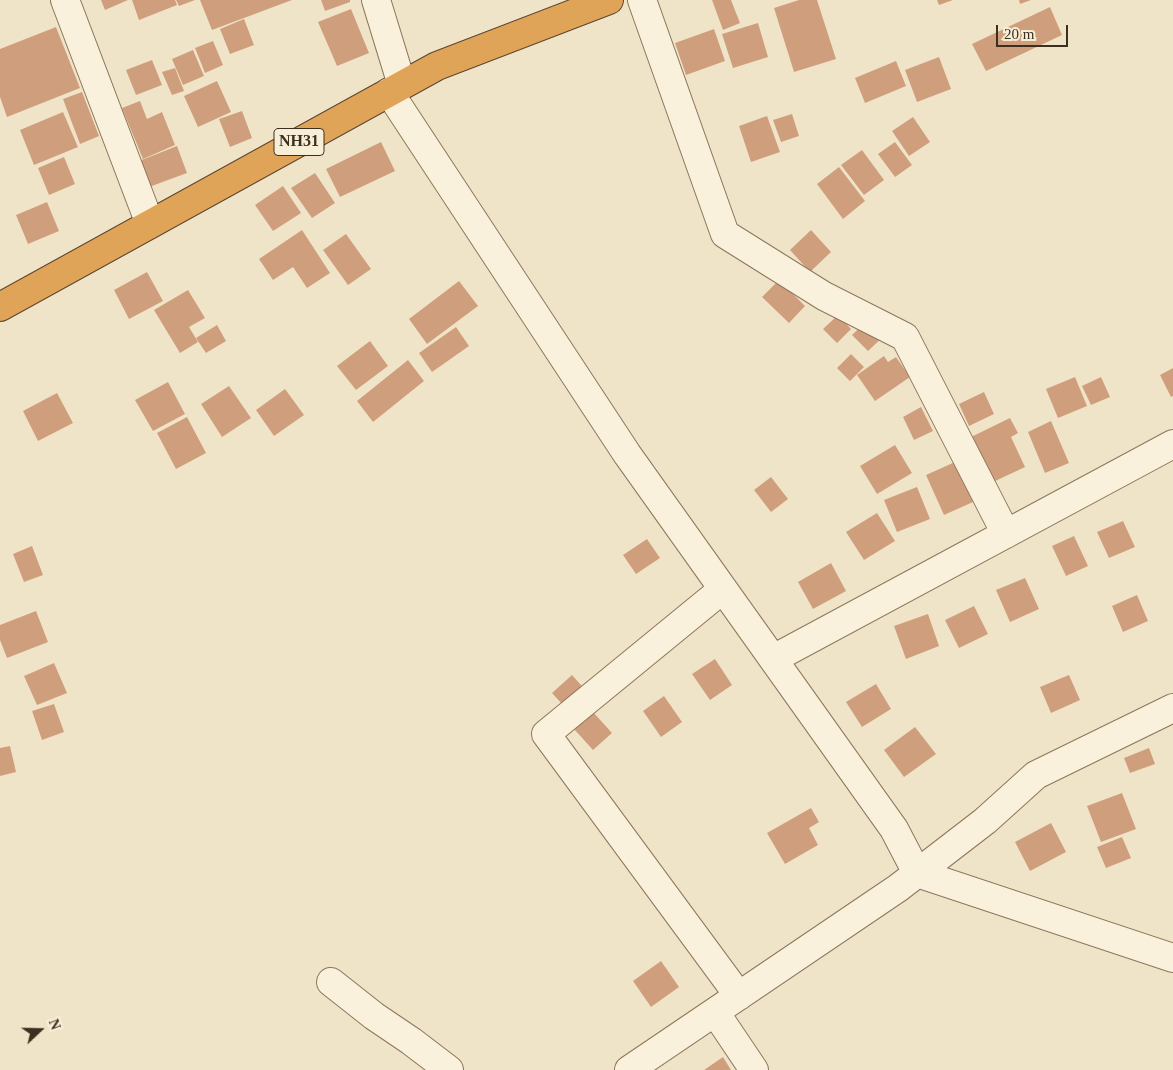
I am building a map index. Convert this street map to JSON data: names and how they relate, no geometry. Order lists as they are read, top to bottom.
{
  "streets": {
    "highway": ["NH31"]
  },
  "scale_bar": "20 m",
  "north": "right"
}
